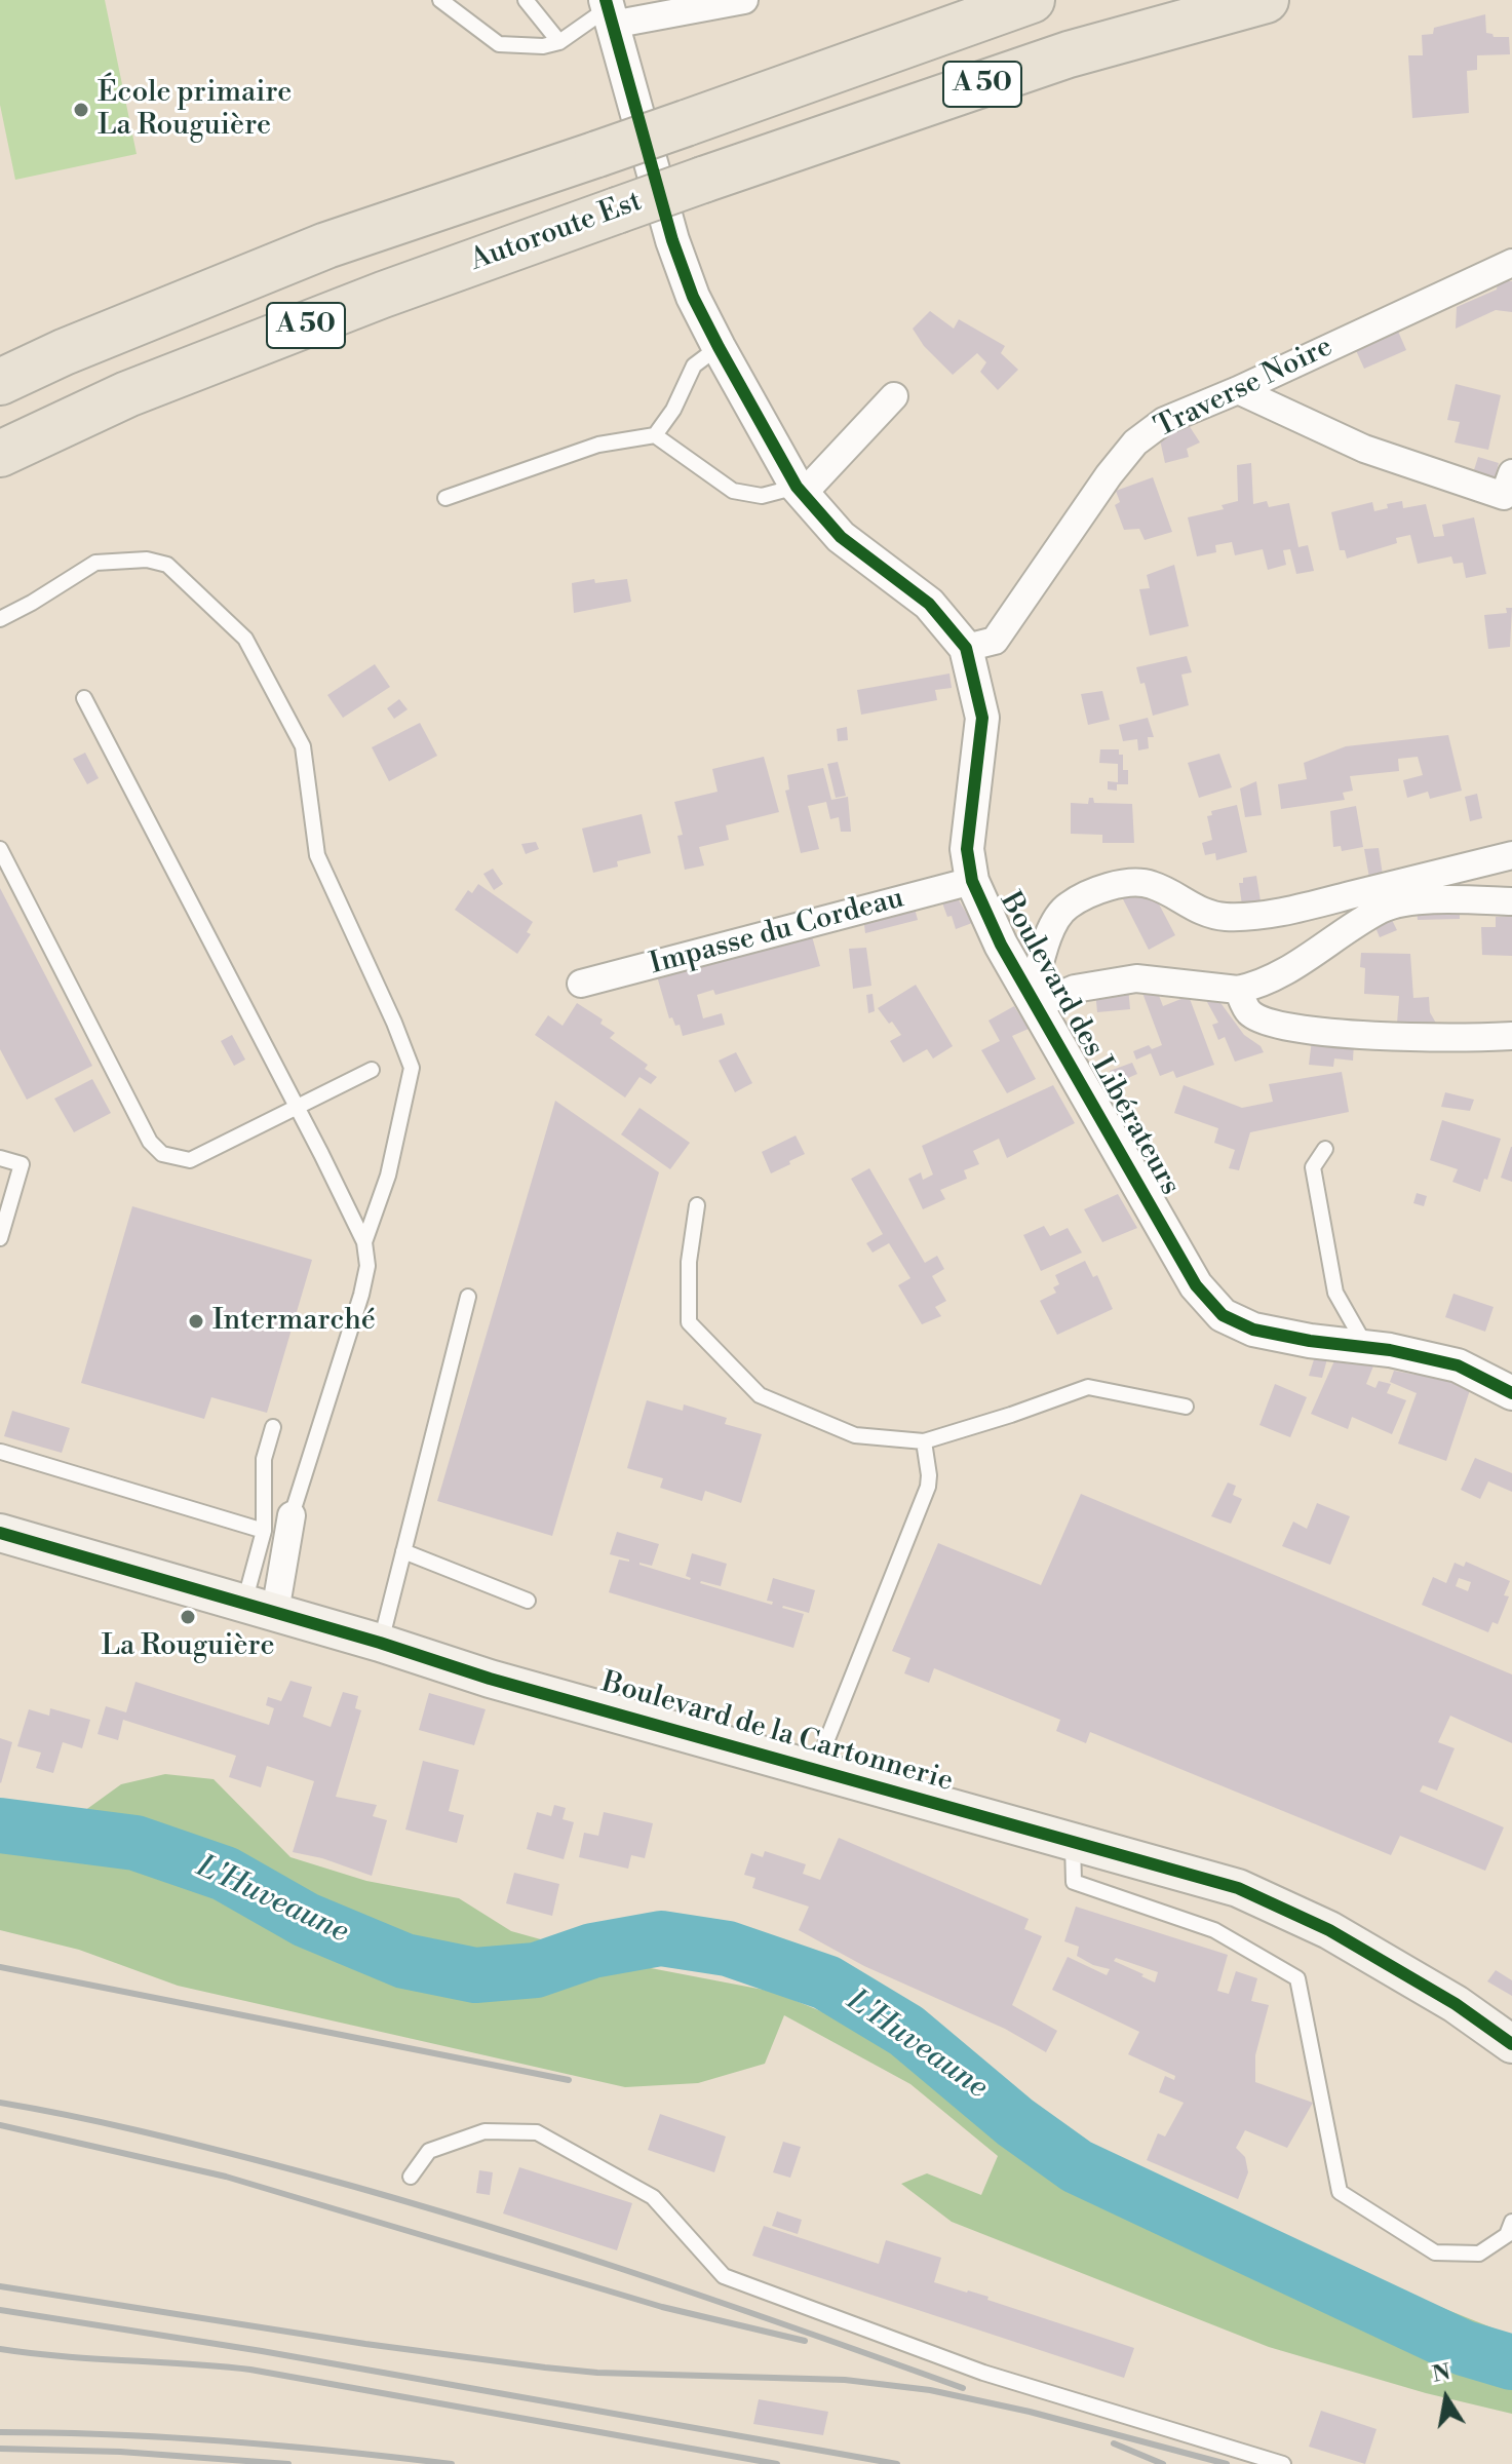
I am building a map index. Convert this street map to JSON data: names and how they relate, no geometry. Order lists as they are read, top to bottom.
{
  "streets": {
    "highway": ["A 50", "Autoroute Est"],
    "main road": ["Boulevard de la Cartonnerie"],
    "street": ["Traverse Noire", "Impasse du Cordeau", "Boulevard des Libérateurs"]
  },
  "crossings": [
    ["Traverse Noire", "Boulevard des Libérateurs"],
    ["Impasse du Cordeau", "Boulevard des Libérateurs"]
  ],
  "water": ["L'Huveaune"],
  "places": ["École primaire La Rouguière", "Intermarché", "La Rouguière"],
  "north": "top"
}
